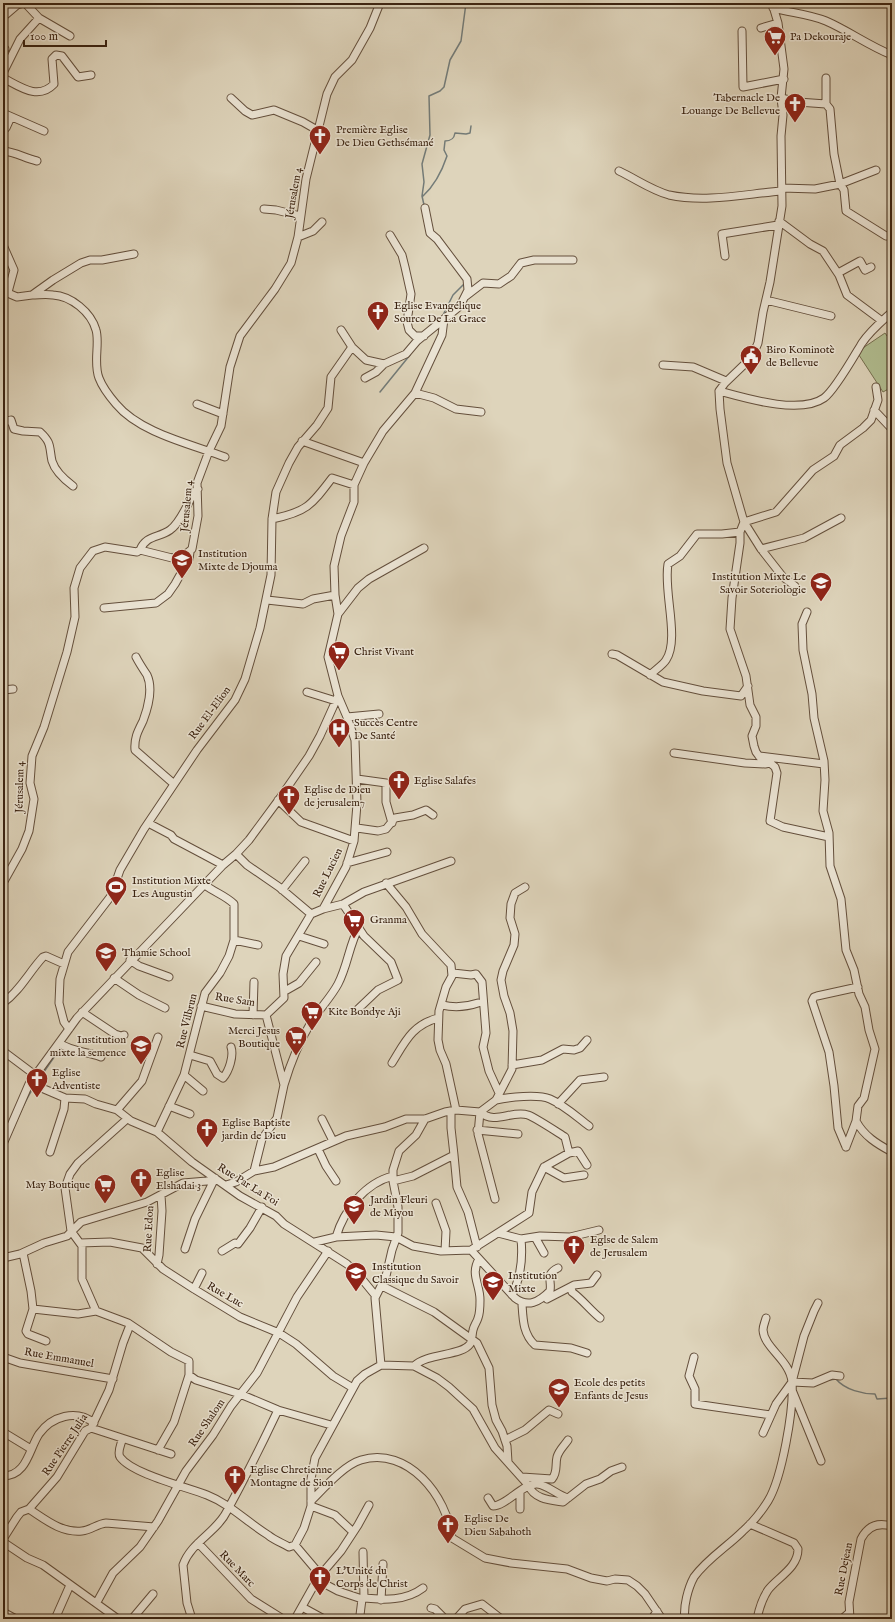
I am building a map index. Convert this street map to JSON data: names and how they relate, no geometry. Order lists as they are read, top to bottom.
{
  "streets": {
    "street": [
      "Jérusalem 4",
      "Rue El-Elion",
      "Rue Lucien",
      "Rue Sam",
      "Rue Vilbrun",
      "Rue Par La Foi",
      "Rue Edon",
      "Rue Luc",
      "Rue Emmanuel",
      "Rue Shalom",
      "Rue Pierre Julia",
      "Rue Marc",
      "Rue Dejean"
    ]
  },
  "crossings": [
    ["Rue Sam", "Rue Vilbrun"],
    ["Rue Vilbrun", "Rue Par La Foi"],
    ["Rue Par La Foi", "Rue Shalom"],
    ["Rue Edon", "Rue Luc"],
    ["Rue Luc", "Rue Shalom"],
    ["Rue Emmanuel", "Rue Pierre Julia"]
  ],
  "places": {
    "supermarket": [
      "Pa Dekouraje",
      "Christ Vivant",
      "Granma",
      "Kite Bondye Aji",
      "Merci Jesus Boutique",
      "May Boutique"
    ],
    "church": [
      "Tabernacle De Louange De Bellevue",
      "Première Eglise De Dieu Gethsémané",
      "Eglise Evangélique Source De La Grace",
      "Eglise Salafes",
      "Eglise de Dieu de jerusalem7",
      "Eglise Adventiste",
      "Eglise Baptiste jardin de Dieu",
      "Eglise Elshadai 3",
      "Eglse de Salem de Jerusalem",
      "Eglise Chretienne Montagne de Sion",
      "Eglise De Dieu Sabahoth",
      "L'Unité du Corps de Christ"
    ],
    "public building": ["Biro Kominotè de Bellevue"],
    "school or university": [
      "Institution Mixte de Djouma",
      "Institution Mixte Le Savoir Soteriologie",
      "Thamie School",
      "Institution mixte la semence",
      "Jardin Fleuri de Miyou",
      "Institution Classique du Savoir",
      "Institution Mixte",
      "Ecole des petits Enfants de Jesus"
    ],
    "hospital": ["Succès Centre De Santé"],
    "sports": ["Institution Mixte Les Augustin"]
  },
  "scale_bar": "100 m"
}
